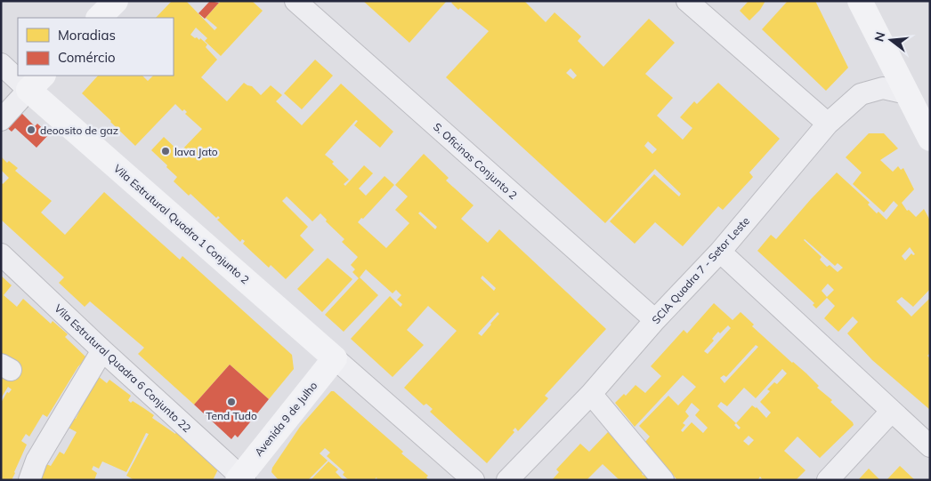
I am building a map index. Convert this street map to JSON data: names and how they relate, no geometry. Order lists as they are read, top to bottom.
{
  "streets": {
    "street": [
      "S. Oficinas Conjunto 2",
      "Vila Estrutural Quadra 1 Conjunto 2",
      "SCIA Quadra 7 - Setor Leste",
      "Vila Estrutural Quadra 6 Conjunto 22",
      "Avenida 9 de Julho"
    ]
  },
  "crossings": [
    ["S. Oficinas Conjunto 2", "SCIA Quadra 7 - Setor Leste"],
    ["Vila Estrutural Quadra 1 Conjunto 2", "Avenida 9 de Julho"],
    ["Vila Estrutural Quadra 6 Conjunto 22", "Avenida 9 de Julho"]
  ],
  "places": ["deoosito de gaz", "lava Jato", "Tend Tudo"],
  "legend": ["Moradias", "Comércio"],
  "north": "left"
}
